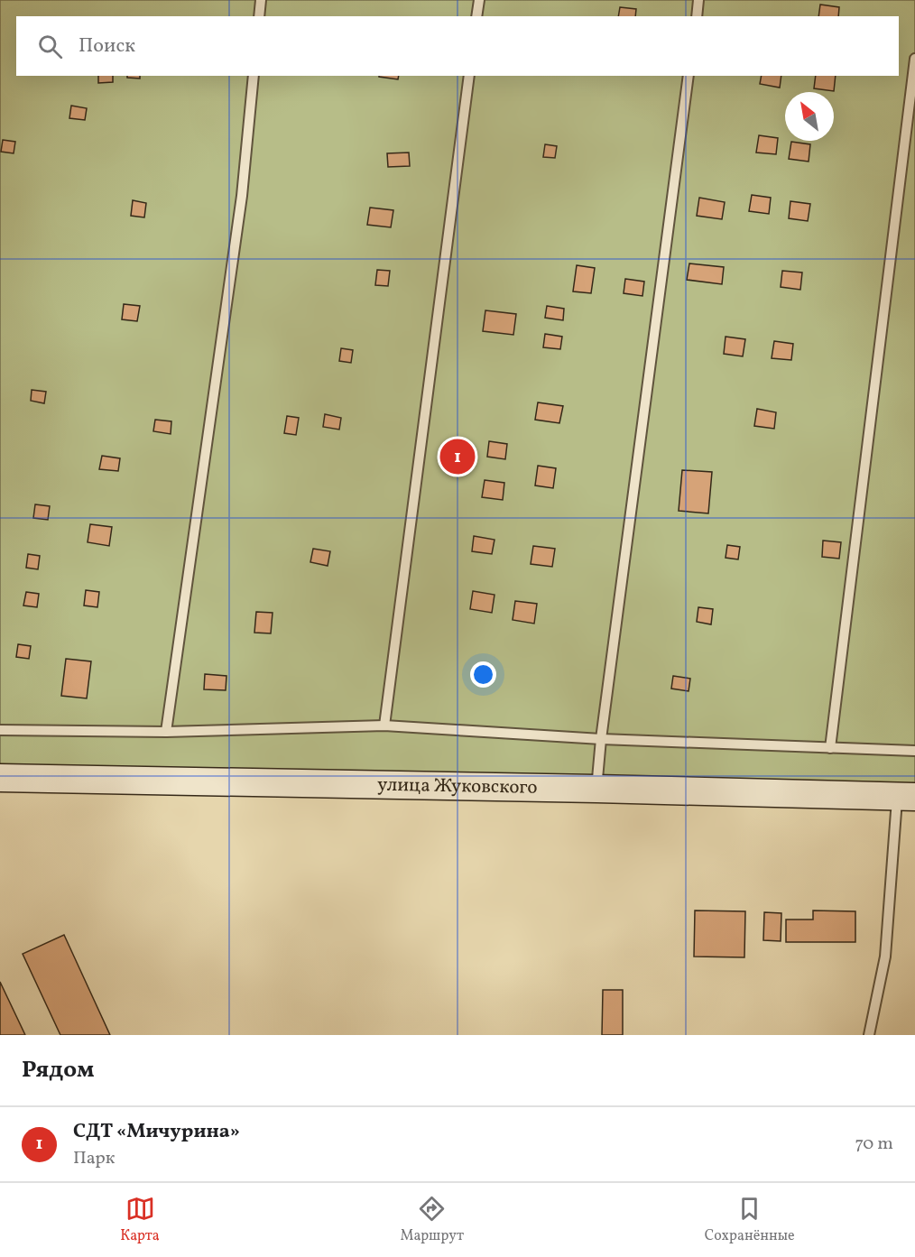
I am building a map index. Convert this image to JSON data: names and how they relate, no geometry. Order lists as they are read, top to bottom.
{
  "streets": {
    "main road": ["улица Жуковского"]
  },
  "north": "top left",
  "page": {
    "search": "Поиск",
    "pins": "1",
    "heading": "Рядом",
    "list": [
      {
        "mark": "1",
        "name": "СДТ «Мичурина»",
        "note": "Парк",
        "value": "70 m"
      }
    ],
    "nav": ["Карта", "Маршрут", "Сохранённые"]
  }
}
